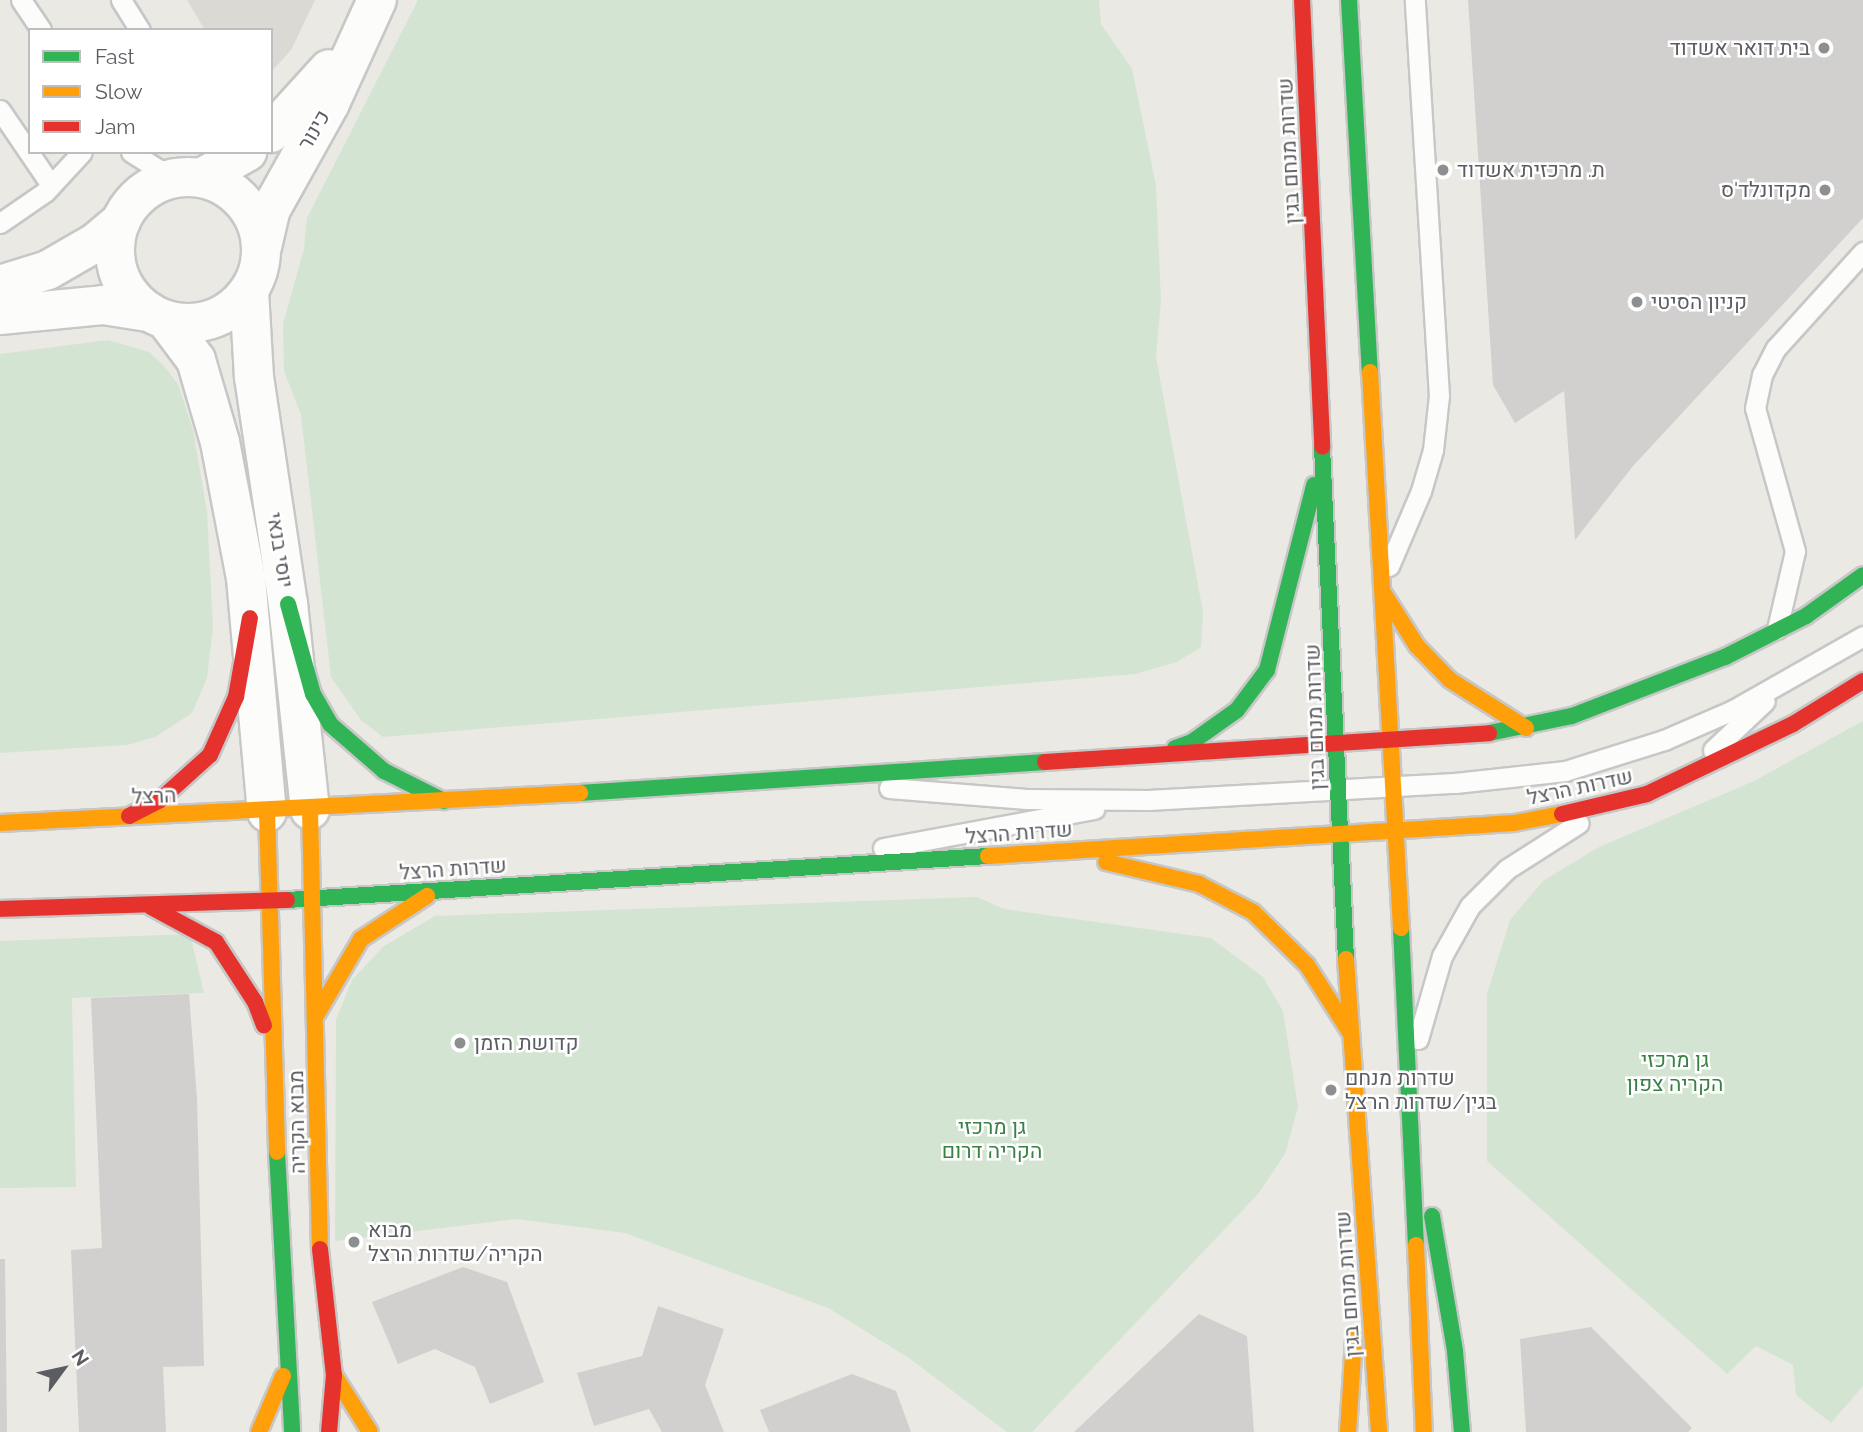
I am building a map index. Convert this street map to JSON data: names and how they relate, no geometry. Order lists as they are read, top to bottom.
{
  "streets": {
    "main road": [
      "שדרות מנחם בגין",
      "שדרות הרצל",
      "הרצל",
      "מבוא הקריה"
    ],
    "street": ["כינור", "יוסי בנאי"]
  },
  "crossings": [
    ["כינור", "יוסי בנאי"],
    ["שדרות מנחם בגין", "שדרות הרצל"],
    ["יוסי בנאי", "הרצל"],
    ["יוסי בנאי", "מבוא הקריה"],
    ["שדרות הרצל", "מבוא הקריה"],
    ["הרצל", "מבוא הקריה"]
  ],
  "parks": ["גן מרכזי הקריה צפון", "גן מרכזי הקריה דרום"],
  "places": [
    "בית דואר אשדוד",
    "ת. מרכזית אשדוד",
    "מקדונלד'ס",
    "קניון הסיטי",
    "קדושת הזמן",
    "שדרות מנחם בגין/שדרות הרצל",
    "מבוא הקריה/שדרות הרצל"
  ],
  "legend": ["Fast", "Slow", "Jam"],
  "north": "top right"
}
